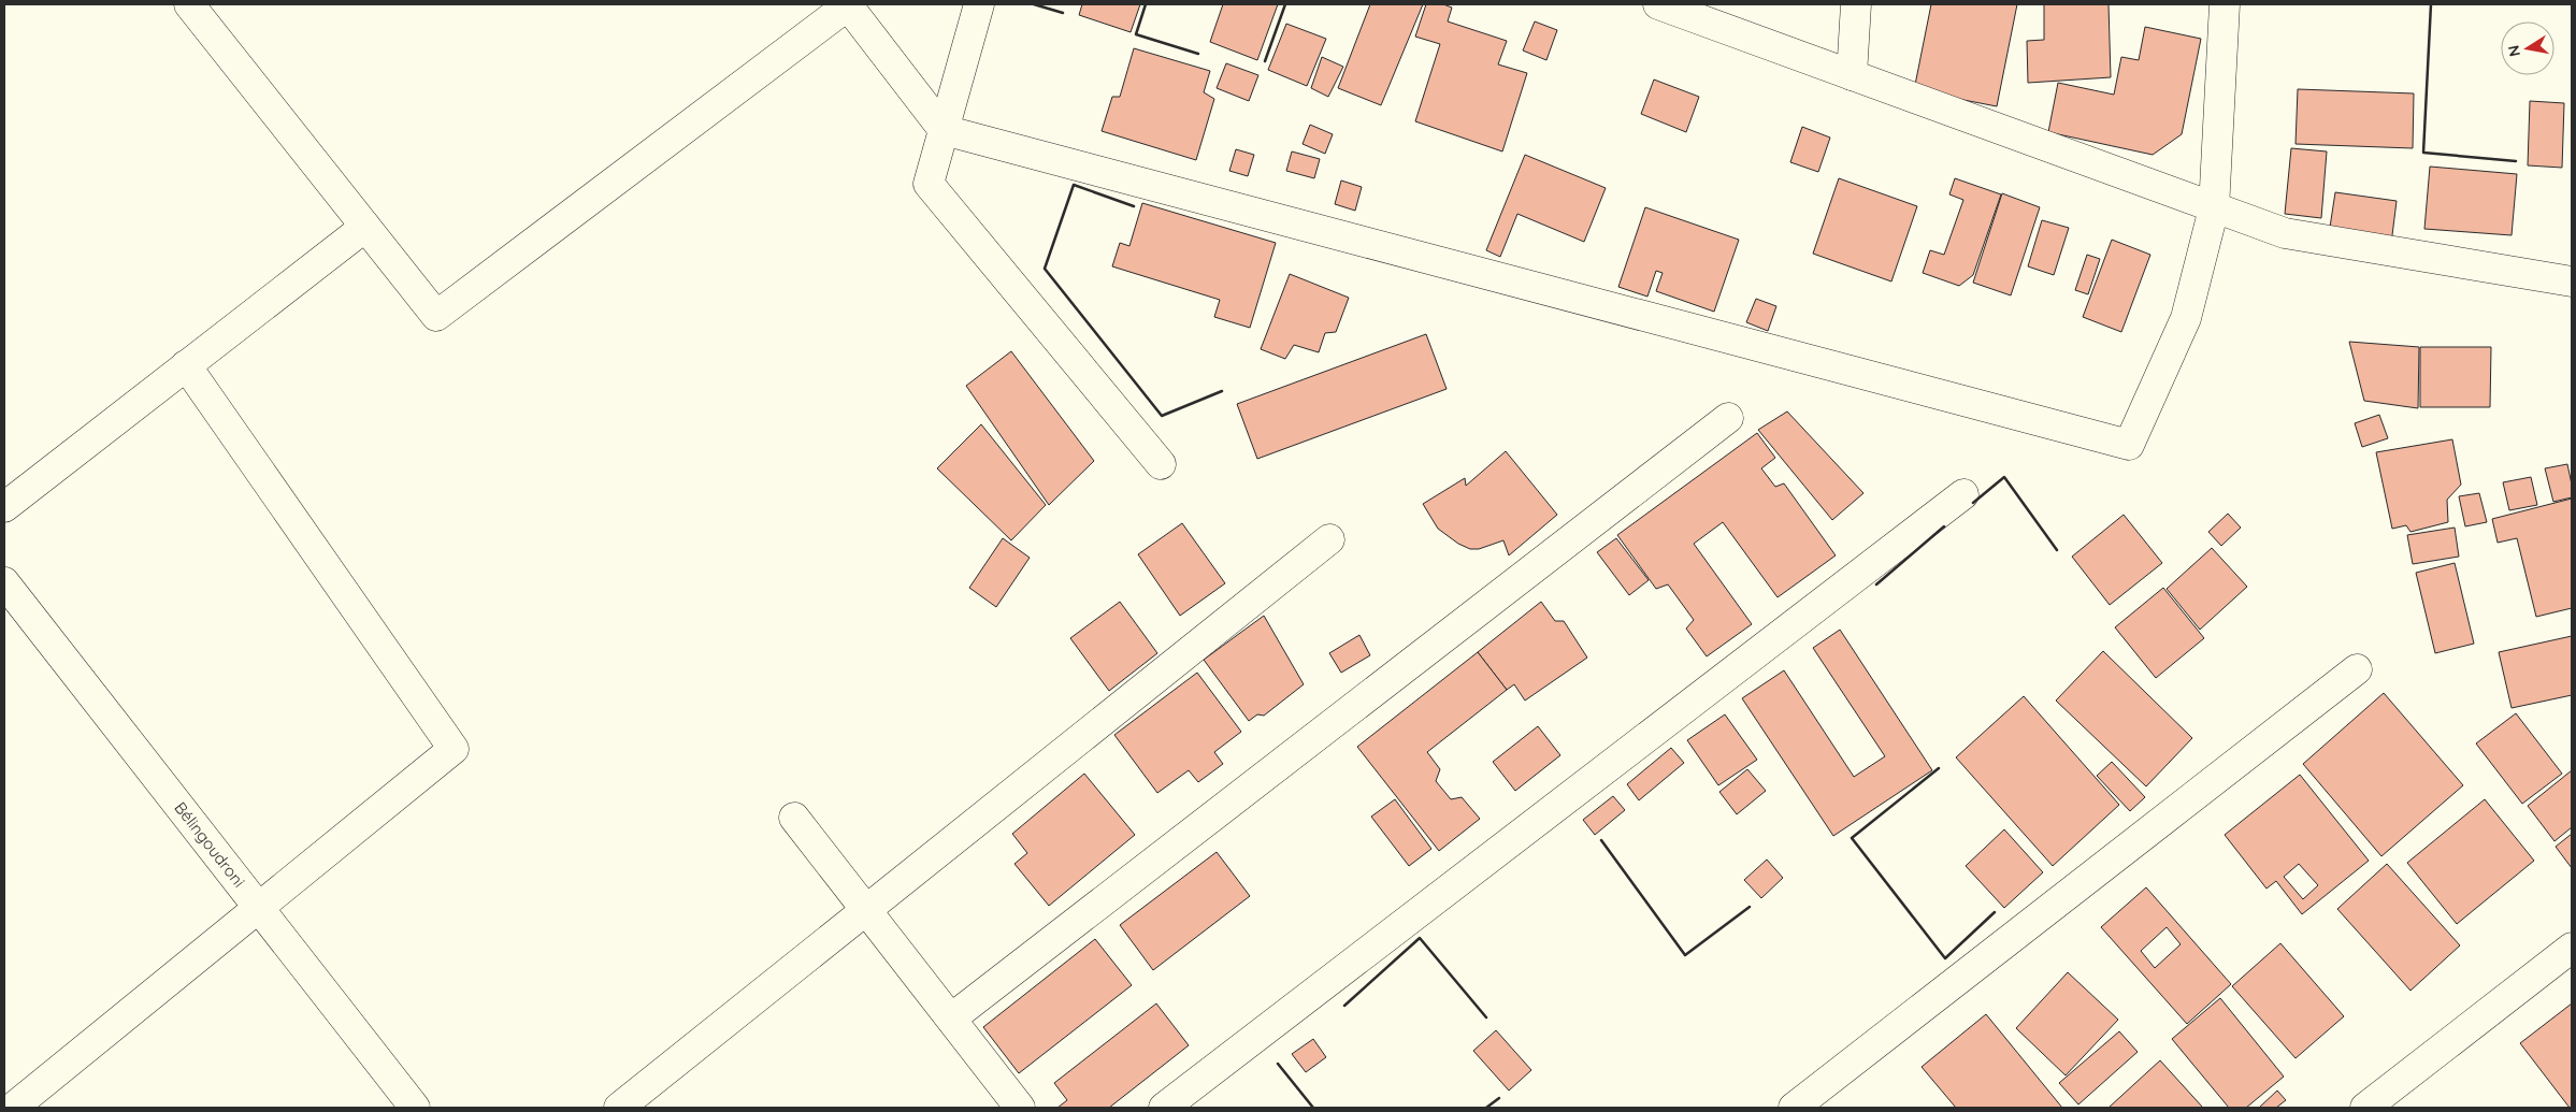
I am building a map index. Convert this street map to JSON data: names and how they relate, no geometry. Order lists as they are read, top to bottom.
{
  "streets": {
    "street": ["Bélingoudroni"]
  },
  "north": "left"
}
